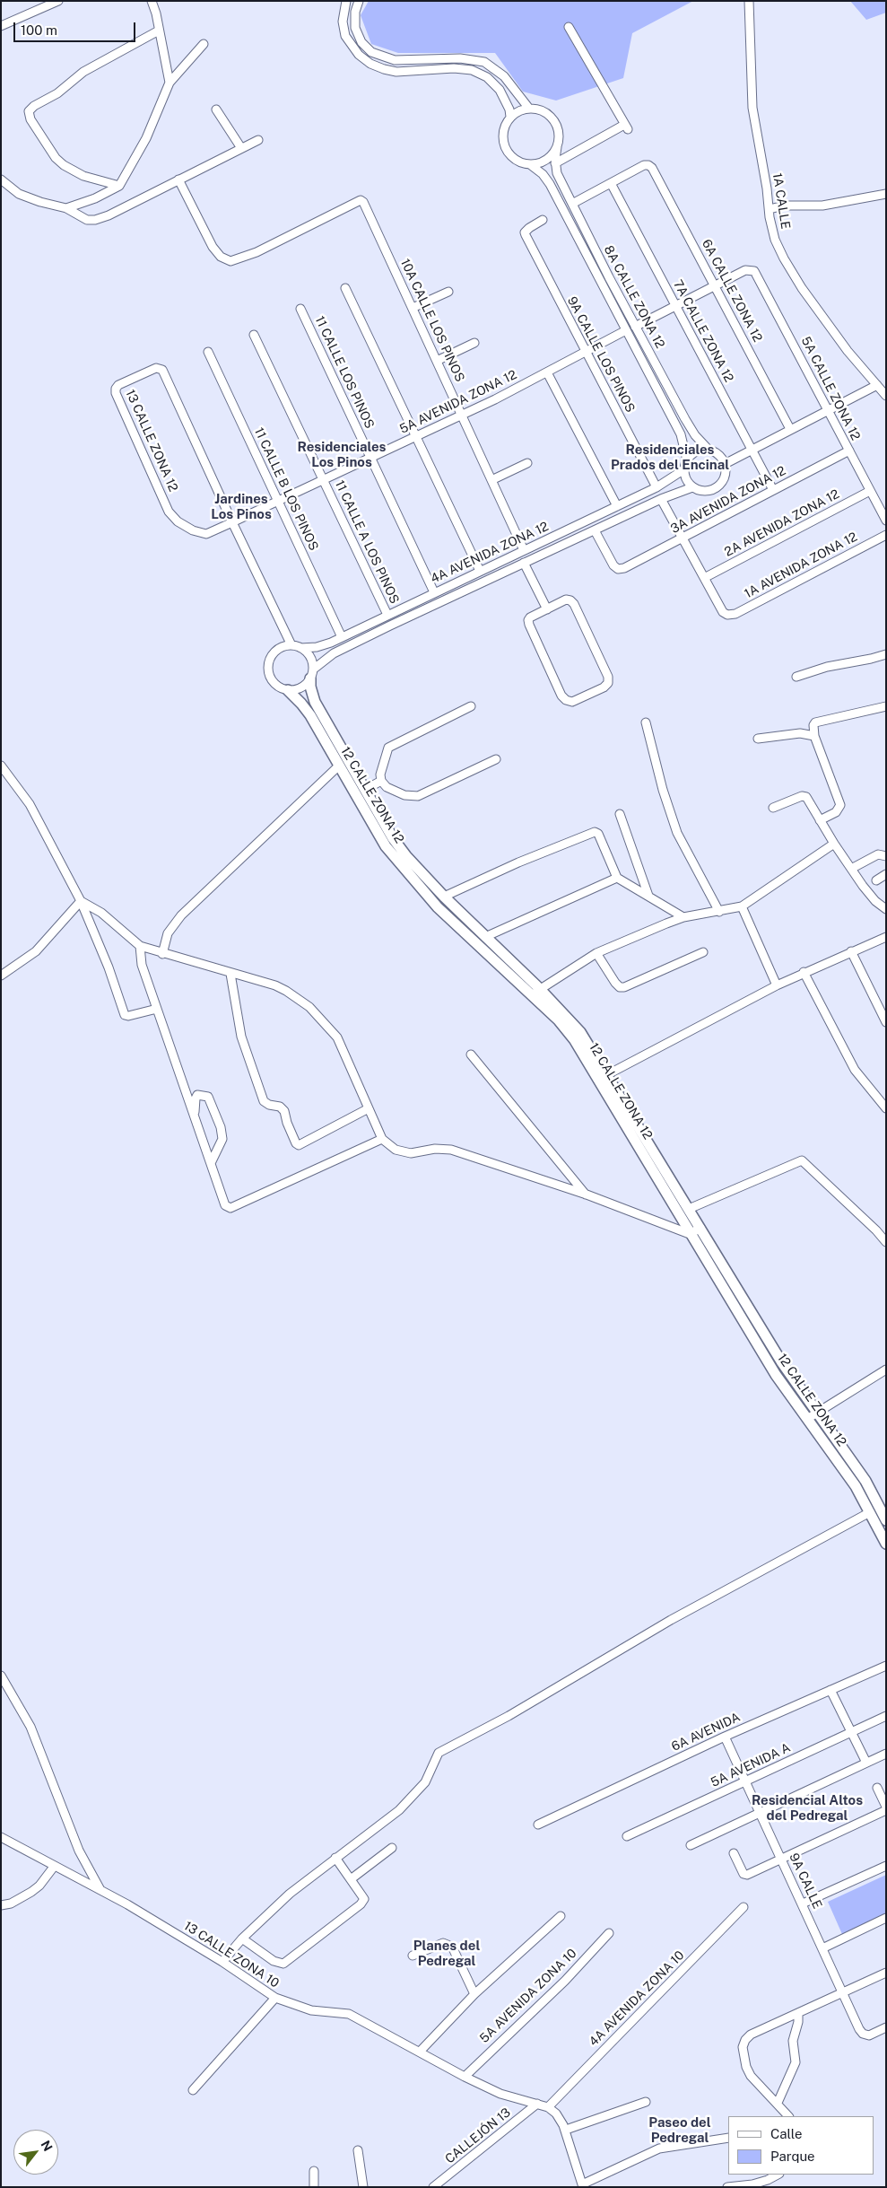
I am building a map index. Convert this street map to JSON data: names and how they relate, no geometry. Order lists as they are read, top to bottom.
{
  "streets": {
    "street": [
      "1A CALLE",
      "6A CALLE ZONA 12",
      "8A CALLE ZONA 12",
      "10A CALLE LOS PINOS",
      "7A CALLE ZONA 12",
      "9A CALLE LOS PINOS",
      "11 CALLE LOS PINOS",
      "5A CALLE ZONA 12",
      "5A AVENIDA ZONA 12",
      "13 CALLE ZONA 12",
      "11 CALLE B LOS PINOS",
      "3A AVENIDA ZONA 12",
      "2A AVENIDA ZONA 12",
      "11 CALLE A LOS PINOS",
      "4A AVENIDA ZONA 12",
      "1A AVENIDA ZONA 12",
      "12 CALLE ZONA 12",
      "6A AVENIDA",
      "5A AVENIDA A",
      "9A CALLE",
      "13 CALLE ZONA 10",
      "5A AVENIDA ZONA 10",
      "4A AVENIDA ZONA 10",
      "CALLEJÓN 13"
    ]
  },
  "crossings": [
    ["6A CALLE ZONA 12", "7A CALLE ZONA 12"],
    ["6A CALLE ZONA 12", "5A CALLE ZONA 12"],
    ["8A CALLE ZONA 12", "5A AVENIDA ZONA 12"],
    ["8A CALLE ZONA 12", "4A AVENIDA ZONA 12"],
    ["10A CALLE LOS PINOS", "5A AVENIDA ZONA 12"],
    ["10A CALLE LOS PINOS", "4A AVENIDA ZONA 12"],
    ["7A CALLE ZONA 12", "3A AVENIDA ZONA 12"],
    ["9A CALLE LOS PINOS", "5A AVENIDA ZONA 12"],
    ["9A CALLE LOS PINOS", "4A AVENIDA ZONA 12"],
    ["11 CALLE LOS PINOS", "5A AVENIDA ZONA 12"],
    ["11 CALLE LOS PINOS", "4A AVENIDA ZONA 12"],
    ["5A CALLE ZONA 12", "3A AVENIDA ZONA 12"],
    ["5A CALLE ZONA 12", "2A AVENIDA ZONA 12"],
    ["5A AVENIDA ZONA 12", "13 CALLE ZONA 12"],
    ["5A AVENIDA ZONA 12", "11 CALLE B LOS PINOS"],
    ["5A AVENIDA ZONA 12", "11 CALLE A LOS PINOS"],
    ["11 CALLE B LOS PINOS", "4A AVENIDA ZONA 12"],
    ["3A AVENIDA ZONA 12", "4A AVENIDA ZONA 12"],
    ["2A AVENIDA ZONA 12", "1A AVENIDA ZONA 12"],
    ["11 CALLE A LOS PINOS", "4A AVENIDA ZONA 12"],
    ["4A AVENIDA ZONA 12", "12 CALLE ZONA 12"],
    ["6A AVENIDA", "9A CALLE"],
    ["5A AVENIDA A", "9A CALLE"],
    ["13 CALLE ZONA 10", "5A AVENIDA ZONA 10"],
    ["13 CALLE ZONA 10", "4A AVENIDA ZONA 10"],
    ["13 CALLE ZONA 10", "CALLEJÓN 13"]
  ],
  "districts": [
    "Residenciales Los Pinos",
    "Residenciales Prados del Encinal",
    "Jardines Los Pinos",
    "Residencial Altos del Pedregal",
    "Planes del Pedregal",
    "Paseo del Pedregal"
  ],
  "legend": ["Calle", "Parque"],
  "scale_bar": "100 m",
  "north": "top right"
}
